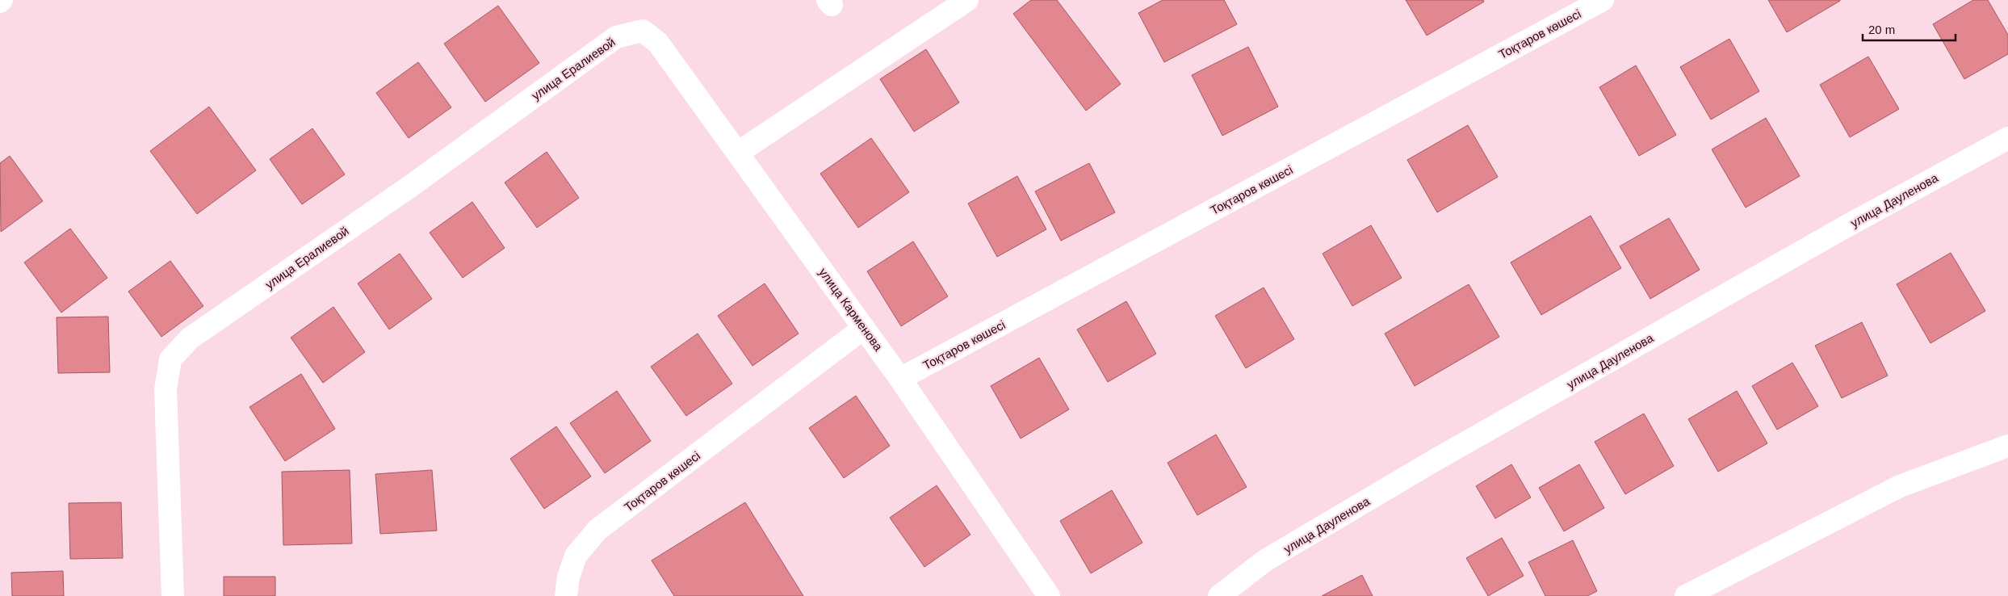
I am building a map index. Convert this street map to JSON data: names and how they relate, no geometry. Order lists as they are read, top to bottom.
{
  "streets": {
    "street": [
      "Тоқтаров көшесі",
      "улица Ералиевой",
      "улица Дауленова",
      "улица Карменова"
    ]
  },
  "crossings": [
    ["Тоқтаров көшесі", "улица Карменова"],
    ["улица Ералиевой", "улица Карменова"]
  ],
  "scale_bar": "20 m"
}
